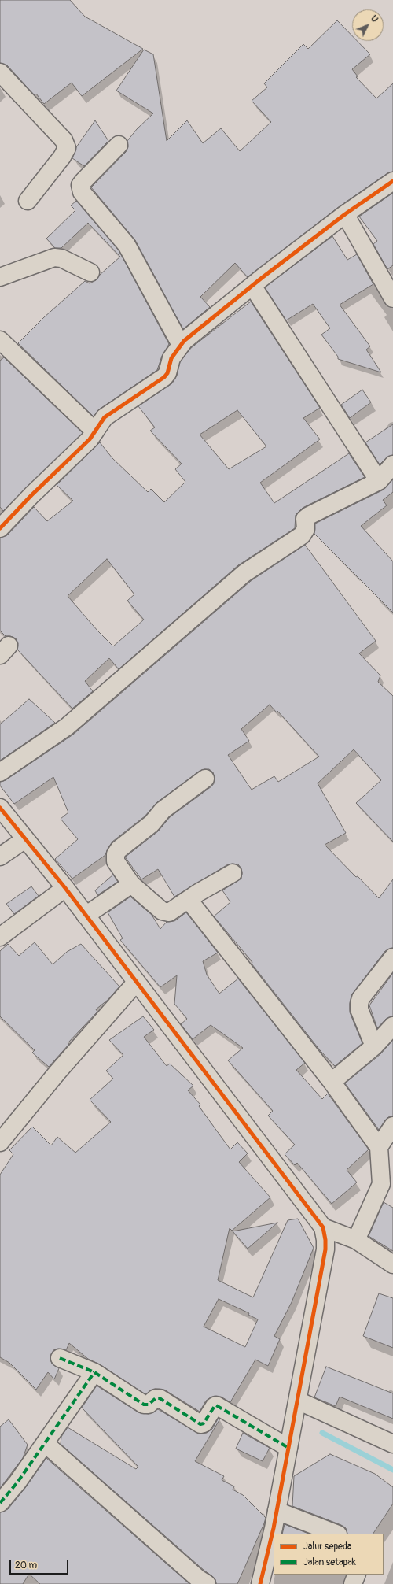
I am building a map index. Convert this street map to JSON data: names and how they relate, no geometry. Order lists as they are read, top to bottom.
{
  "legend": ["Jalur sepeda", "Jalan setapak"],
  "scale_bar": "20 m",
  "north": "top right"
}
